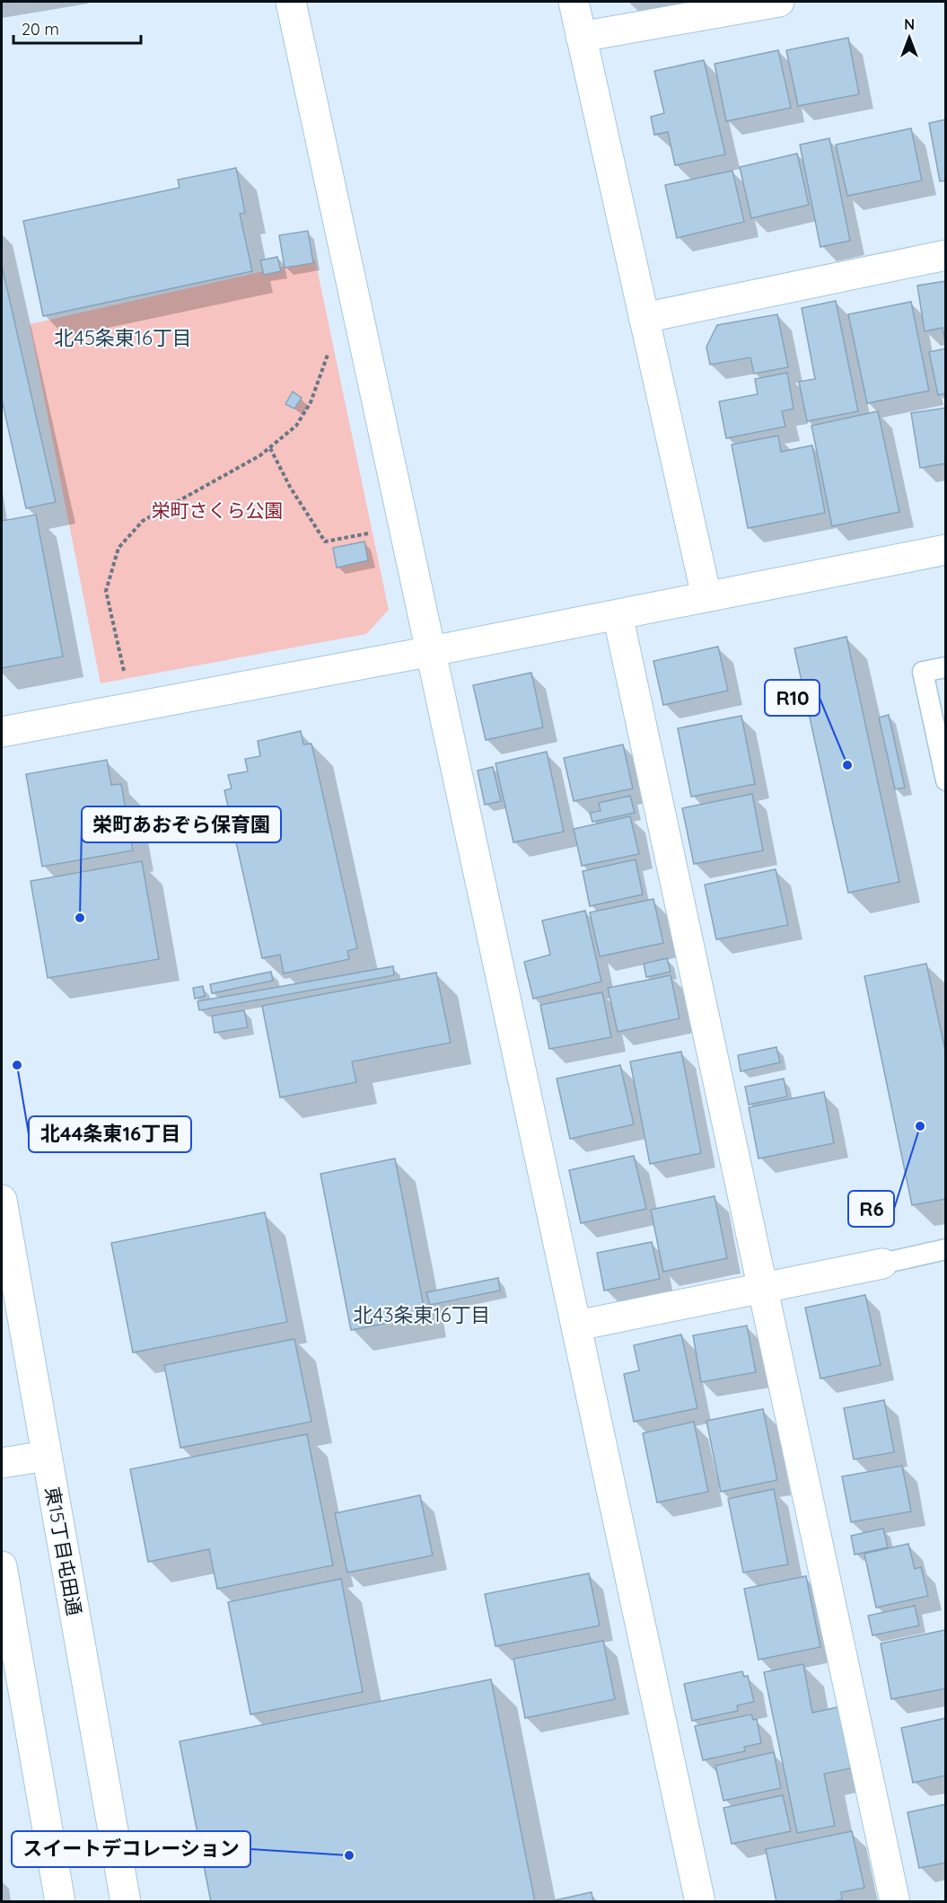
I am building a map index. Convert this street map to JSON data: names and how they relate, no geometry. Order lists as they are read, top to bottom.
{
  "streets": {
    "street": ["東15丁目屯田通"]
  },
  "districts": ["北45条東16丁目", "北43条東16丁目"],
  "parks": ["栄町さくら公園"],
  "places": [
    "R10",
    "栄町あおぞら保育園",
    "北44条東16丁目",
    "R6",
    "スイートデコレーション"
  ],
  "scale_bar": "20 m",
  "north": "top"
}
